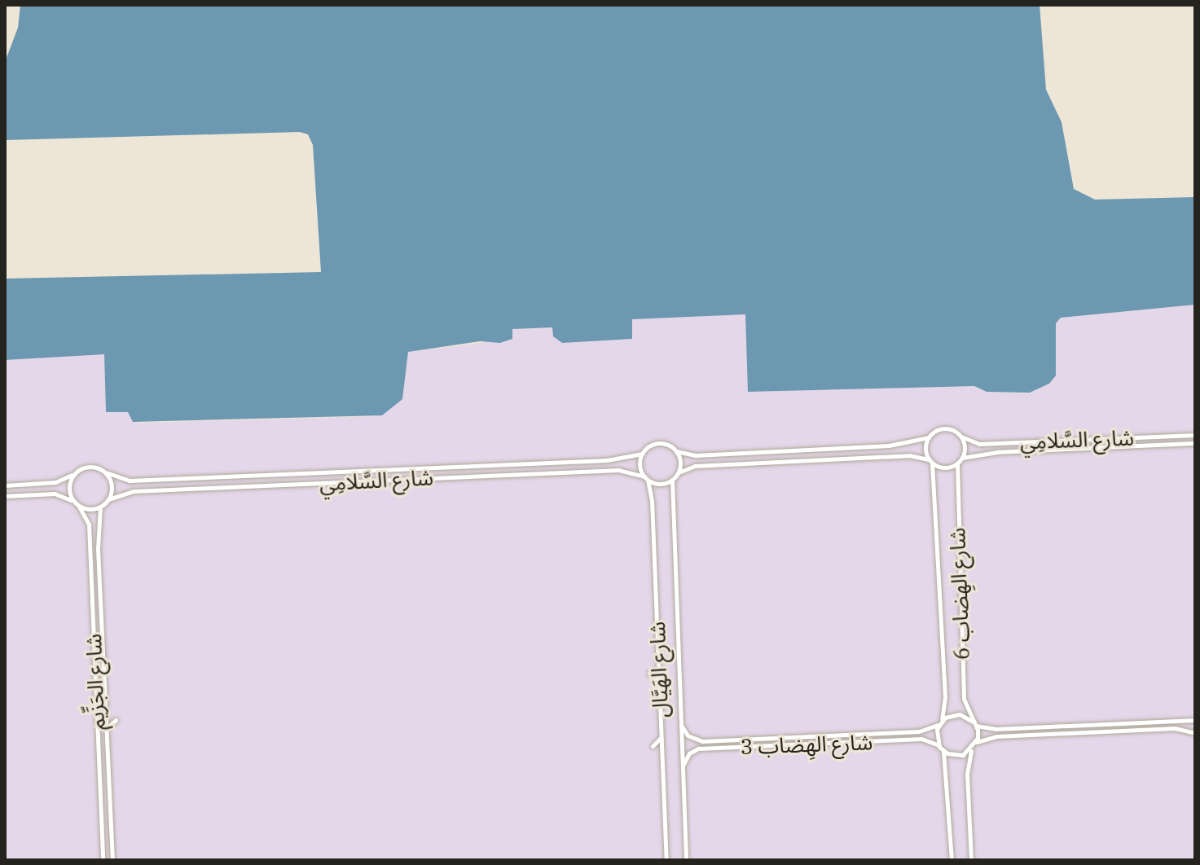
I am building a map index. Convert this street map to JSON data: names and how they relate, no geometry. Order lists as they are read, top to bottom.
{
  "streets": {
    "street": [
      "شارع السَّلامِي",
      "شارع الهِضاب 6",
      "شارع الهَيَّال",
      "شارع الجَزِّيم",
      "شارع الهِضاب 3"
    ]
  },
  "crossings": [
    ["شارع السَّلامِي", "شارع الهِضاب 6"],
    ["شارع السَّلامِي", "شارع الهَيَّال"],
    ["شارع السَّلامِي", "شارع الجَزِّيم"],
    ["شارع الهِضاب 6", "شارع الهِضاب 3"],
    ["شارع الهَيَّال", "شارع الهِضاب 3"]
  ]
}
